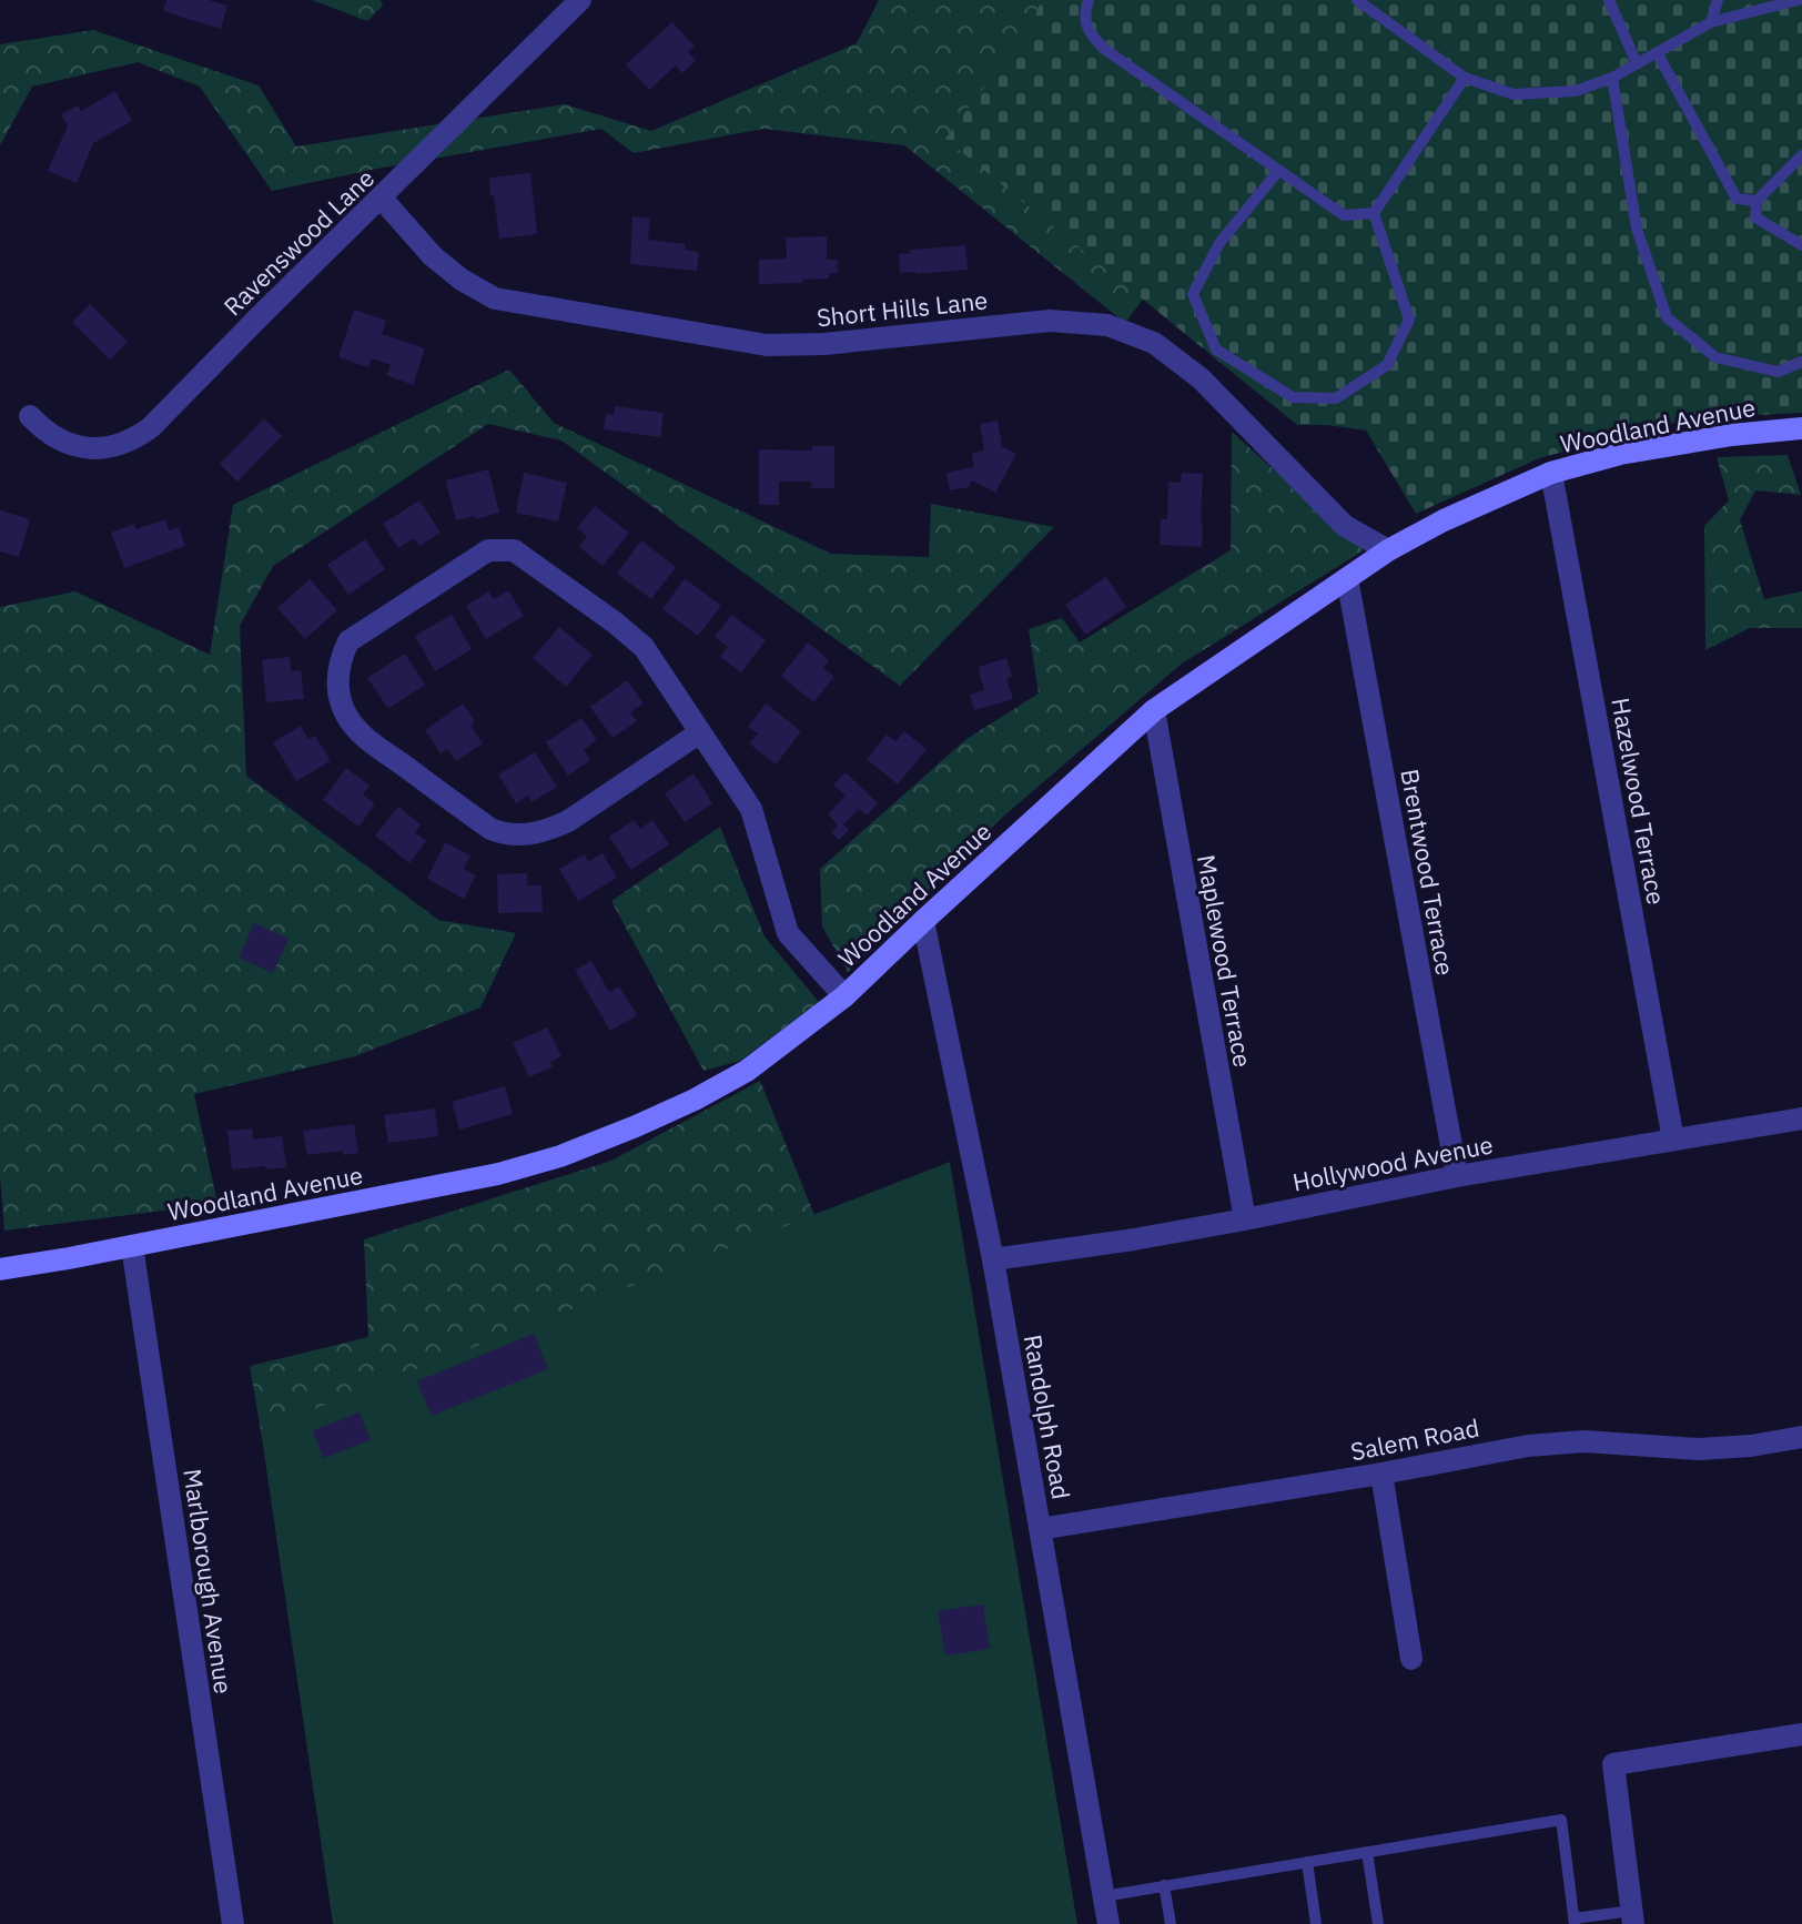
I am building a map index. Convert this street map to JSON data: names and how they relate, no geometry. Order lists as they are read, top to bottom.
{
  "streets": {
    "street": [
      "Ravenswood Lane",
      "Short Hills Lane",
      "Woodland Avenue",
      "Hazelwood Terrace",
      "Brentwood Terrace",
      "Maplewood Terrace",
      "Hollywood Avenue",
      "Randolph Road",
      "Salem Road",
      "Marlborough Avenue"
    ]
  },
  "crossings": [
    ["Ravenswood Lane", "Short Hills Lane"],
    ["Short Hills Lane", "Woodland Avenue"],
    ["Woodland Avenue", "Hazelwood Terrace"],
    ["Woodland Avenue", "Brentwood Terrace"],
    ["Woodland Avenue", "Maplewood Terrace"],
    ["Woodland Avenue", "Randolph Road"],
    ["Woodland Avenue", "Marlborough Avenue"],
    ["Hazelwood Terrace", "Hollywood Avenue"],
    ["Brentwood Terrace", "Hollywood Avenue"],
    ["Maplewood Terrace", "Hollywood Avenue"],
    ["Hollywood Avenue", "Randolph Road"],
    ["Randolph Road", "Salem Road"]
  ]
}
